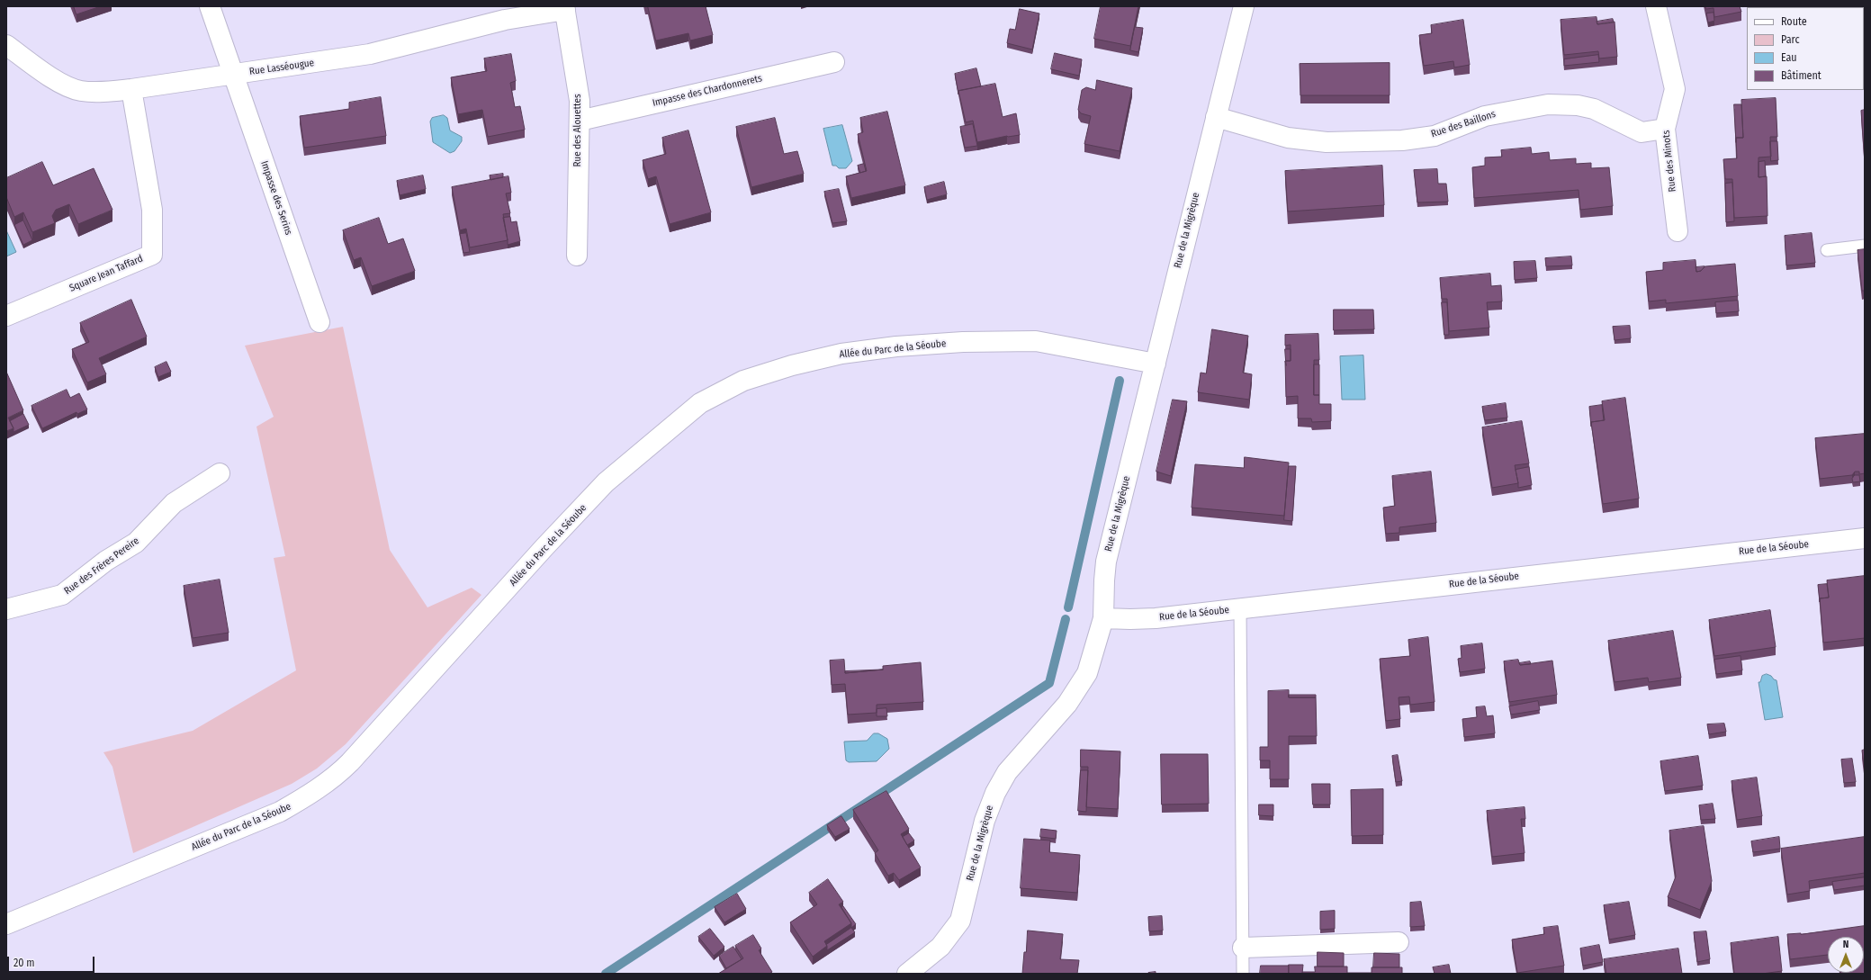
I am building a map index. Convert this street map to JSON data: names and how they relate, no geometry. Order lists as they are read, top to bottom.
{
  "streets": {
    "street": [
      "Rue Lasséougue",
      "Impasse des Chardonnerets",
      "Rue des Baillons",
      "Rue des Alouettes",
      "Rue des Minots",
      "Impasse des Serins",
      "Rue de la Migrèque",
      "Square Jean Taffard",
      "Allée du Parc de la Séoube",
      "Rue de la Séoube",
      "Rue des Frères Pereire"
    ]
  },
  "crossings": [
    ["Rue Lasséougue", "Rue des Alouettes"],
    ["Rue Lasséougue", "Impasse des Serins"],
    ["Rue Lasséougue", "Square Jean Taffard"],
    ["Impasse des Chardonnerets", "Rue des Alouettes"],
    ["Rue des Baillons", "Rue des Minots"],
    ["Rue des Baillons", "Rue de la Migrèque"],
    ["Rue de la Migrèque", "Allée du Parc de la Séoube"],
    ["Rue de la Migrèque", "Rue de la Séoube"]
  ],
  "legend": [
    "Route",
    "Parc",
    "Eau",
    "Bâtiment"
  ],
  "scale_bar": "20 m",
  "north": "top"
}
